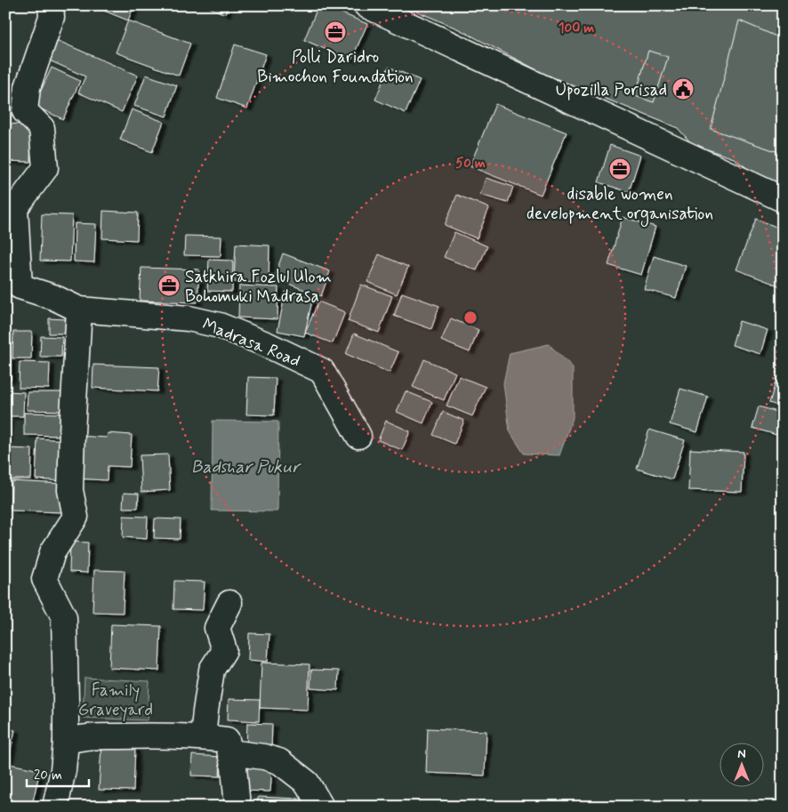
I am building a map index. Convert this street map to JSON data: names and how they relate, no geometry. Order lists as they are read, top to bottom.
{
  "streets": {
    "street": ["Madrasa Road"]
  },
  "water": ["Badshar Pukur"],
  "parks": ["Family Graveyard"],
  "places": {
    "office": ["Polli Daridro Bimochon Foundation", "disable women development organisation", "Satkhira Fozlul Ulom Bohomuki Madrasa"],
    "public building": ["Upozilla Porisad"]
  },
  "scale_bar": "20 m",
  "north": "top",
  "rings": ["100 m", "50 m"]
}
